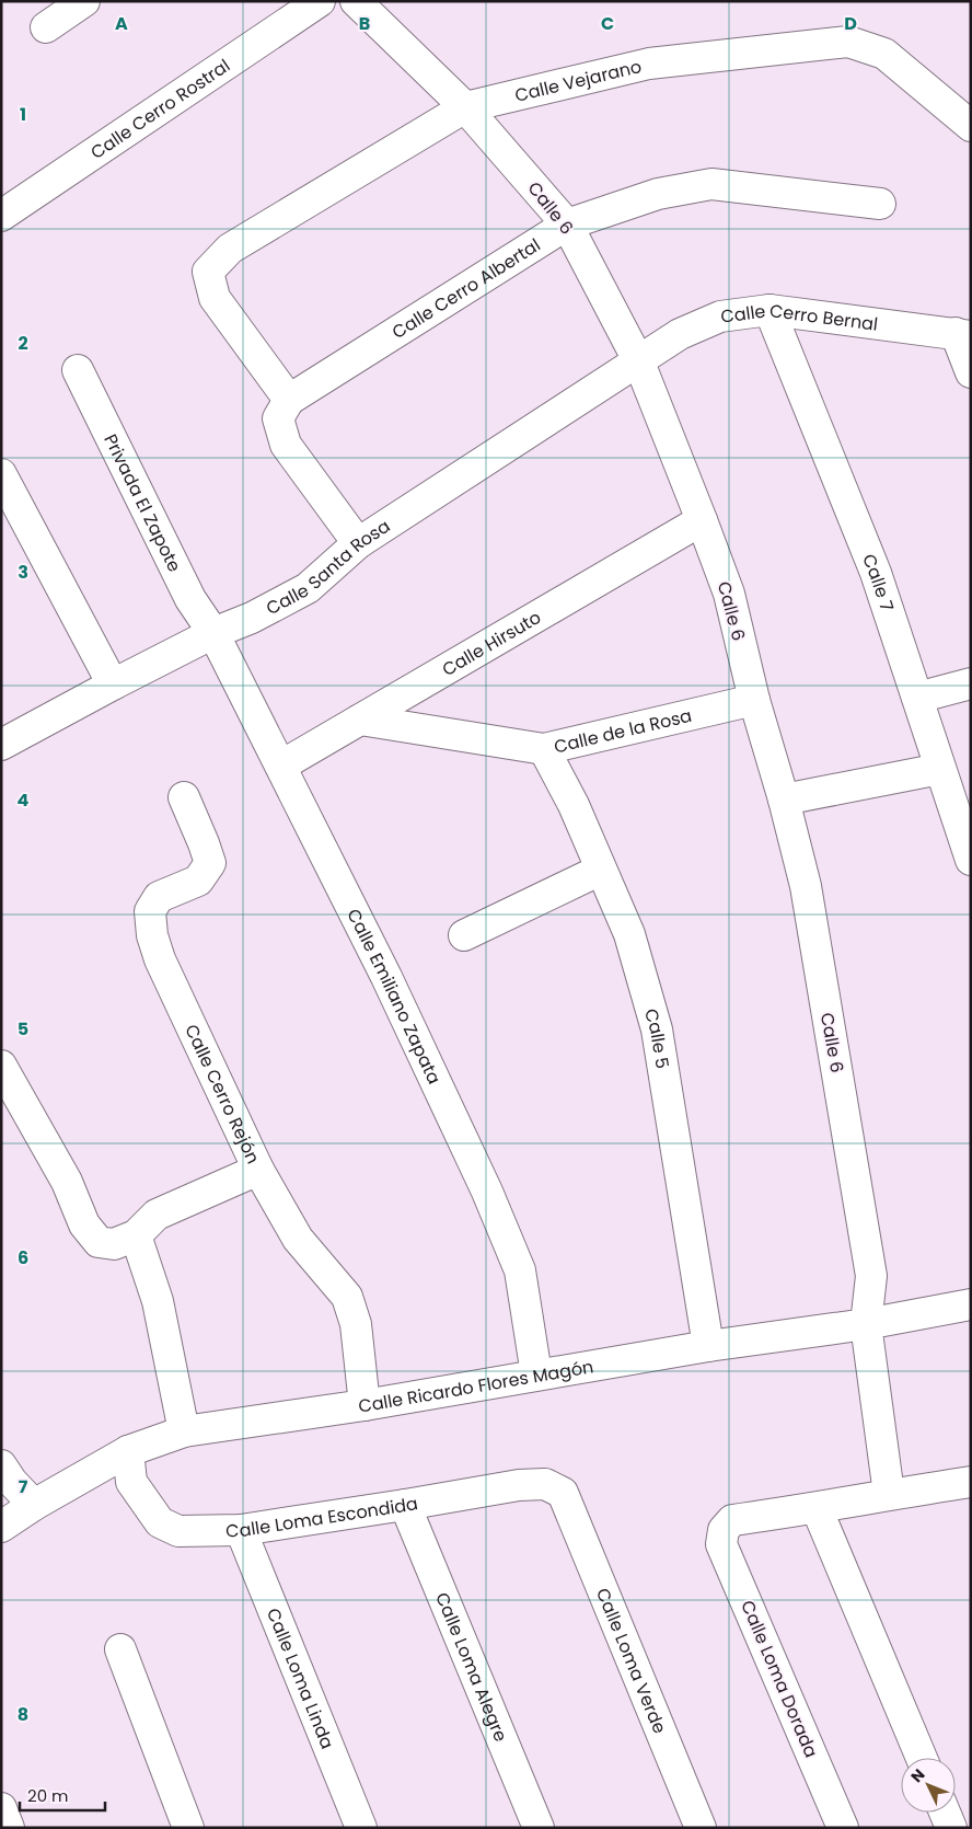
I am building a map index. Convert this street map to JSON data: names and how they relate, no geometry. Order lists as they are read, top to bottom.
{
  "streets": {
    "street": [
      "Calle Vejarano",
      "Calle Cerro Rostral",
      "Calle 6",
      "Calle Cerro Albertal",
      "Calle Cerro Bernal",
      "Privada El Zapote",
      "Calle Santa Rosa",
      "Calle 7",
      "Calle Hirsuto",
      "Calle de la Rosa",
      "Calle Emiliano Zapata",
      "Calle 5",
      "Calle Cerro Rejón",
      "Calle Ricardo Flores Magón",
      "Calle Loma Escondida",
      "Calle Loma Verde",
      "Calle Loma Alegre",
      "Calle Loma Linda",
      "Calle Loma Dorada"
    ]
  },
  "crossings": [
    ["Calle Vejarano", "Calle 6"],
    ["Calle Vejarano", "Calle Cerro Albertal"],
    ["Calle 6", "Calle Cerro Albertal"],
    ["Calle 6", "Calle Cerro Bernal"],
    ["Calle 6", "Calle Santa Rosa"],
    ["Calle 6", "Calle Hirsuto"],
    ["Calle 6", "Calle de la Rosa"],
    ["Calle 6", "Calle Ricardo Flores Magón"],
    ["Calle Cerro Bernal", "Calle Santa Rosa"],
    ["Calle Cerro Bernal", "Calle 7"],
    ["Privada El Zapote", "Calle Santa Rosa"],
    ["Privada El Zapote", "Calle Emiliano Zapata"],
    ["Calle Santa Rosa", "Calle Emiliano Zapata"],
    ["Calle Hirsuto", "Calle de la Rosa"],
    ["Calle Hirsuto", "Calle Emiliano Zapata"],
    ["Calle de la Rosa", "Calle 5"],
    ["Calle Emiliano Zapata", "Calle Ricardo Flores Magón"],
    ["Calle 5", "Calle Ricardo Flores Magón"],
    ["Calle Cerro Rejón", "Calle Ricardo Flores Magón"],
    ["Calle Ricardo Flores Magón", "Calle Loma Escondida"],
    ["Calle Loma Escondida", "Calle Loma Verde"],
    ["Calle Loma Escondida", "Calle Loma Alegre"],
    ["Calle Loma Escondida", "Calle Loma Linda"]
  ],
  "scale_bar": "20 m",
  "north": "top left",
  "grid": {
    "columns": [
      "A",
      "B",
      "C",
      "D"
    ],
    "rows": [
      "1",
      "2",
      "3",
      "4",
      "5",
      "6",
      "7",
      "8"
    ]
  }
}
